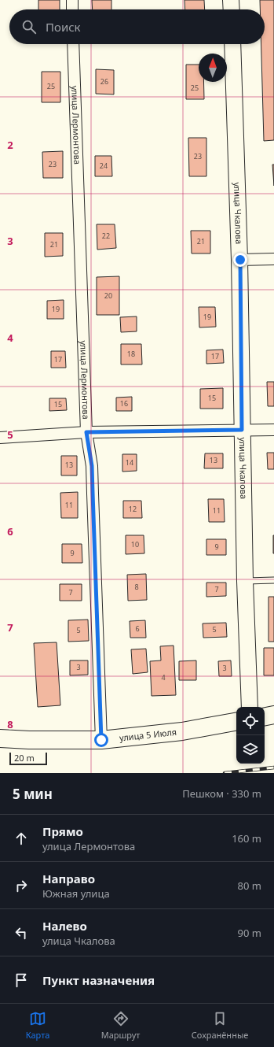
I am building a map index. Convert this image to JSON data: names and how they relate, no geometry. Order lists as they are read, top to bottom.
{
  "streets": {
    "highway": ["улица 5 Июля"],
    "street": ["улица Лермонтова", "улица Чкалова"]
  },
  "crossings": [
    ["улица Лермонтова", "улица 5 Июля"]
  ],
  "house_numbers": [
    "26",
    "25",
    "25",
    "23",
    "23",
    "24",
    "22",
    "21",
    "21",
    "20",
    "19",
    "19",
    "18",
    "17",
    "17",
    "15",
    "16",
    "15",
    "13",
    "14",
    "13",
    "11",
    "12",
    "11",
    "10",
    "9",
    "9",
    "8",
    "7",
    "7",
    "6",
    "5",
    "5",
    "3",
    "3",
    "4"
  ],
  "scale_bar": "20 m",
  "north": "top",
  "page": {
    "search": "Поиск",
    "scale": "20 m",
    "heading": ["5 мин", "Пешком · 330 m"],
    "list": [
      ["Прямо", "улица Лермонтова", "160 m"],
      ["Направо", "Южная улица", "80 m"],
      ["Налево", "улица Чкалова", "90 m"],
      "Пункт назначения"
    ],
    "nav": ["Карта", "Маршрут", "Сохранённые"]
  },
  "grid": {
    "rows": [
      "2",
      "3",
      "4",
      "5",
      "6",
      "7",
      "8"
    ]
  }
}
